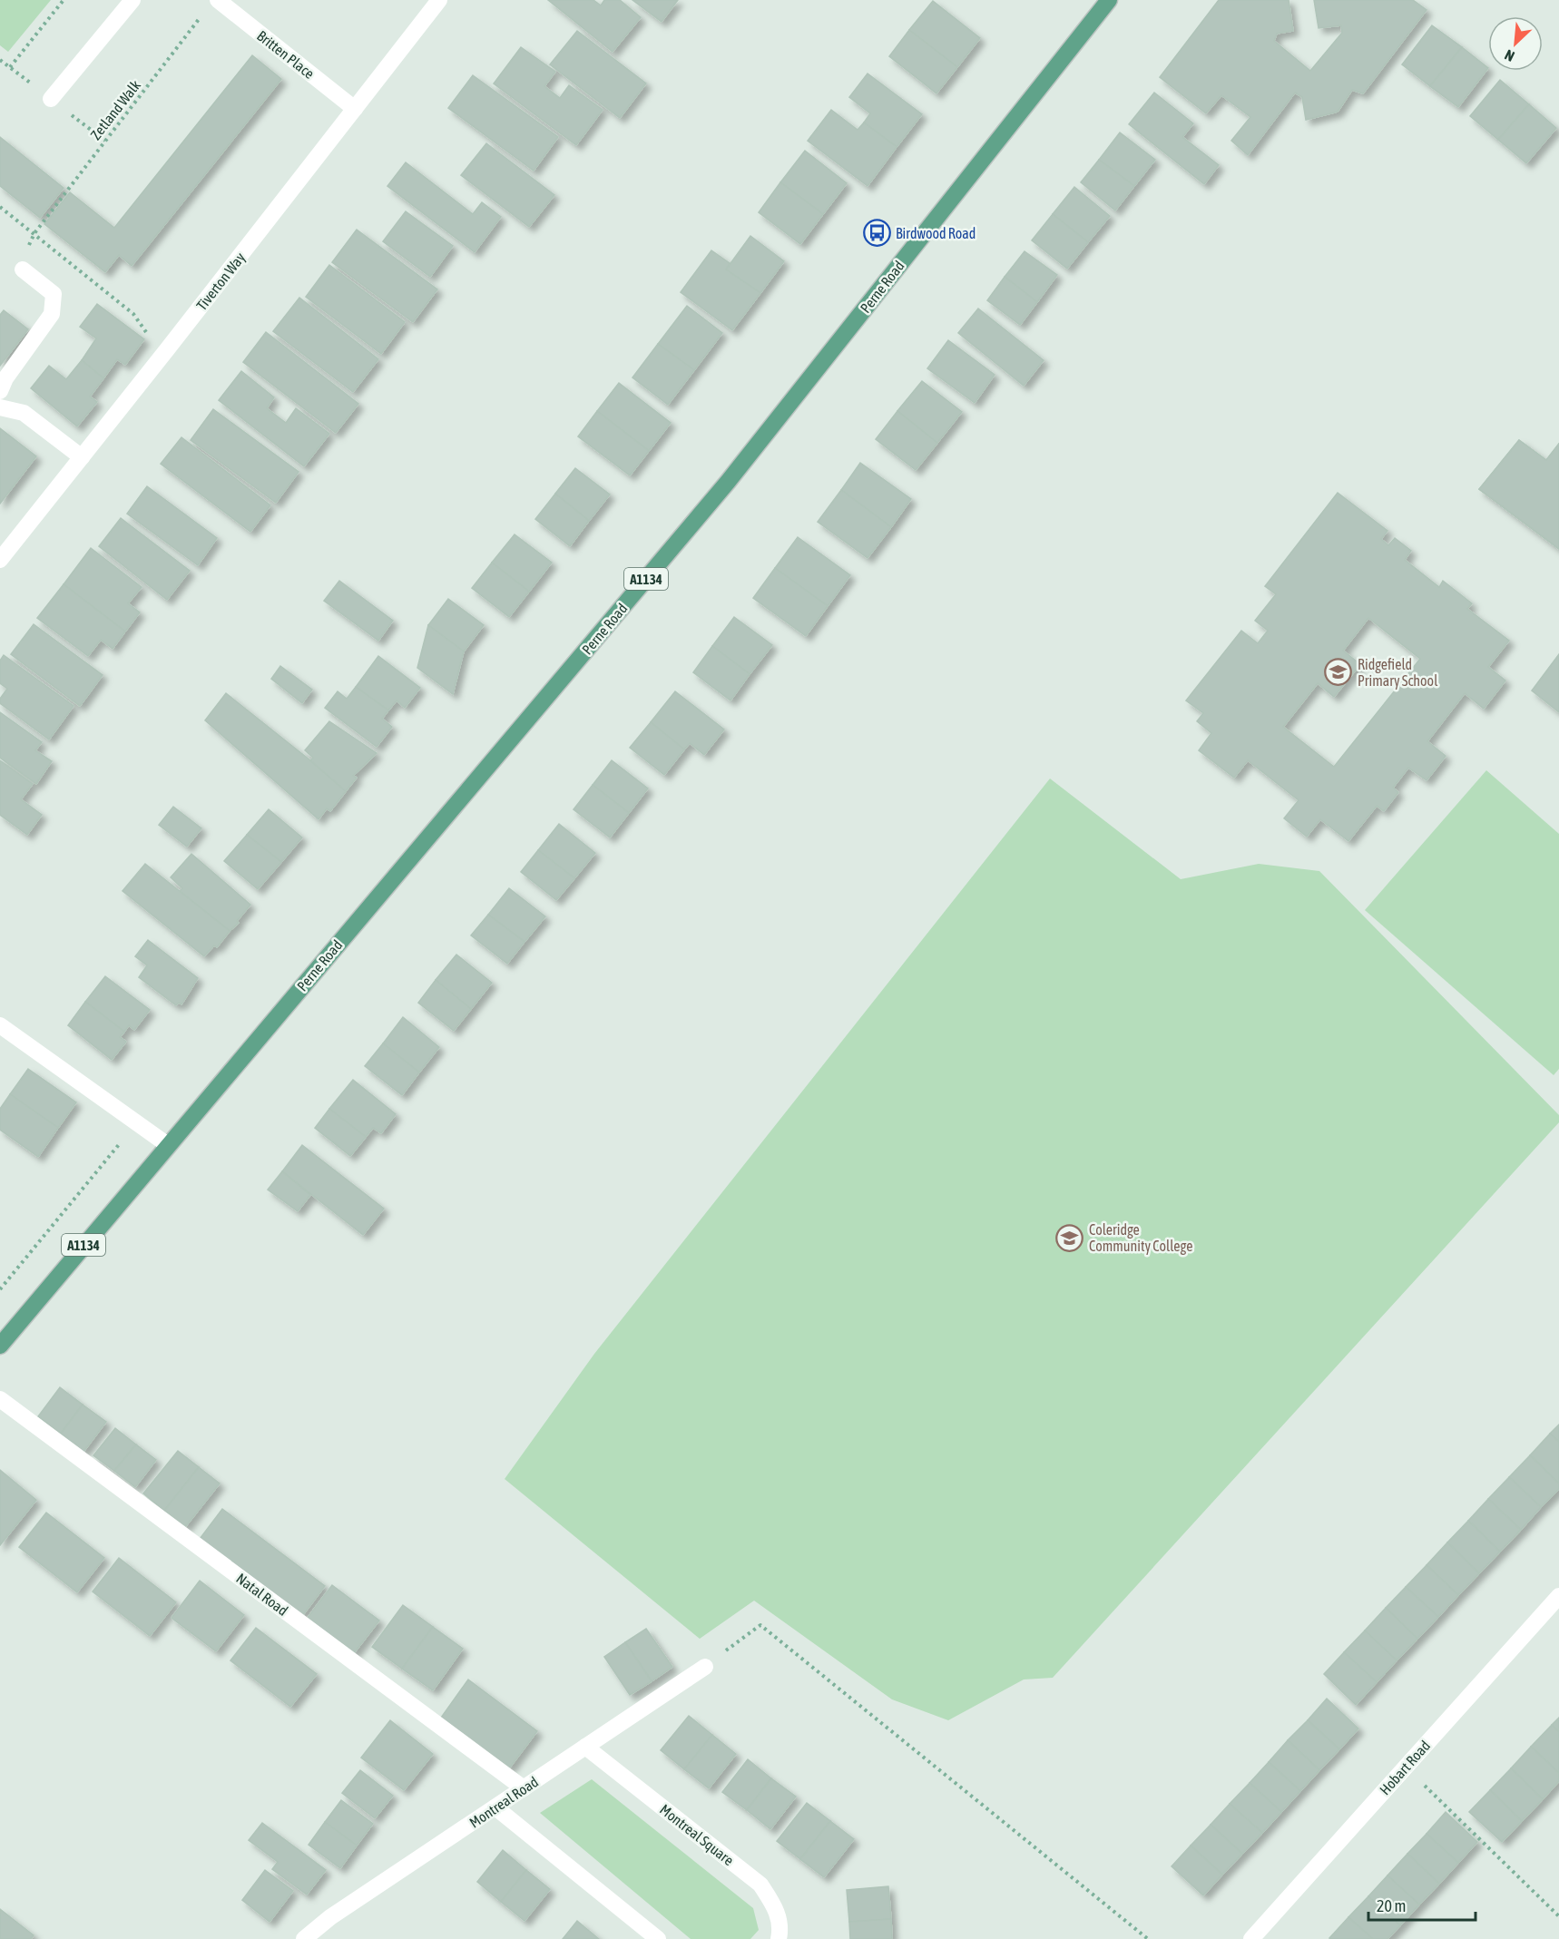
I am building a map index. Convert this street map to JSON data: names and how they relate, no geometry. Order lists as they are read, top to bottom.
{
  "streets": {
    "main road": ["Perne Road", "A1134"],
    "street": [
      "Britten Place",
      "Tiverton Way",
      "Natal Road",
      "Hobart Road",
      "Montreal Road",
      "Montreal Square"
    ],
    "path": ["Zetland Walk"]
  },
  "crossings": [
    ["Britten Place", "Tiverton Way"],
    ["Natal Road", "Montreal Road"],
    ["Montreal Road", "Montreal Square"]
  ],
  "places": {
    "bus stop": ["Birdwood Road"],
    "school or university": ["Ridgefield Primary School", "Coleridge Community College"]
  },
  "scale_bar": "20 m",
  "north": "bottom left"
}
